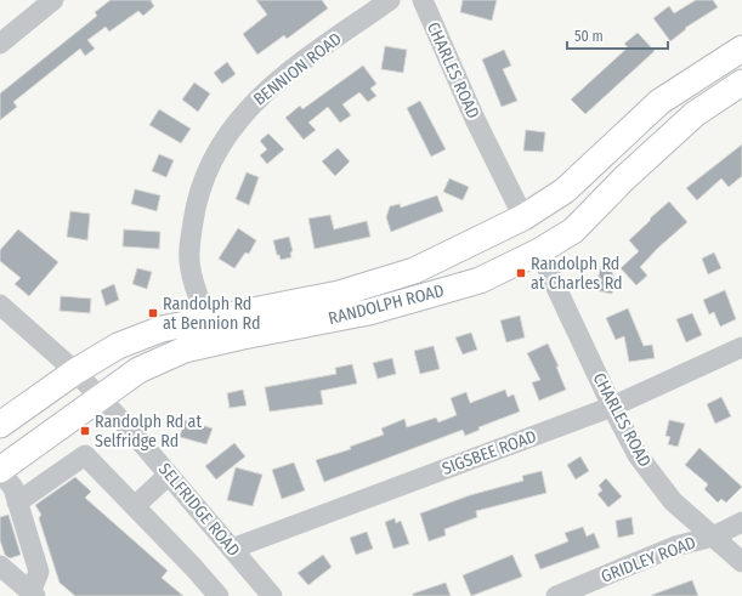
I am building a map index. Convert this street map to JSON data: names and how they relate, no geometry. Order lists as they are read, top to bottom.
{
  "streets": {
    "main road": ["RANDOLPH ROAD"],
    "street": [
      "BENNION ROAD",
      "CHARLES ROAD",
      "SIGSBEE ROAD",
      "SELFRIDGE ROAD",
      "GRIDLEY ROAD"
    ]
  },
  "crossings": [
    ["BENNION ROAD", "RANDOLPH ROAD"],
    ["CHARLES ROAD", "RANDOLPH ROAD"],
    ["CHARLES ROAD", "SIGSBEE ROAD"],
    ["CHARLES ROAD", "GRIDLEY ROAD"],
    ["RANDOLPH ROAD", "SELFRIDGE ROAD"],
    ["SIGSBEE ROAD", "SELFRIDGE ROAD"]
  ],
  "places": {
    "transit": ["Randolph Rd at Charles Rd", "Randolph Rd at Bennion Rd", "Randolph Rd at Selfridge Rd"]
  },
  "scale_bar": "50 m"
}
